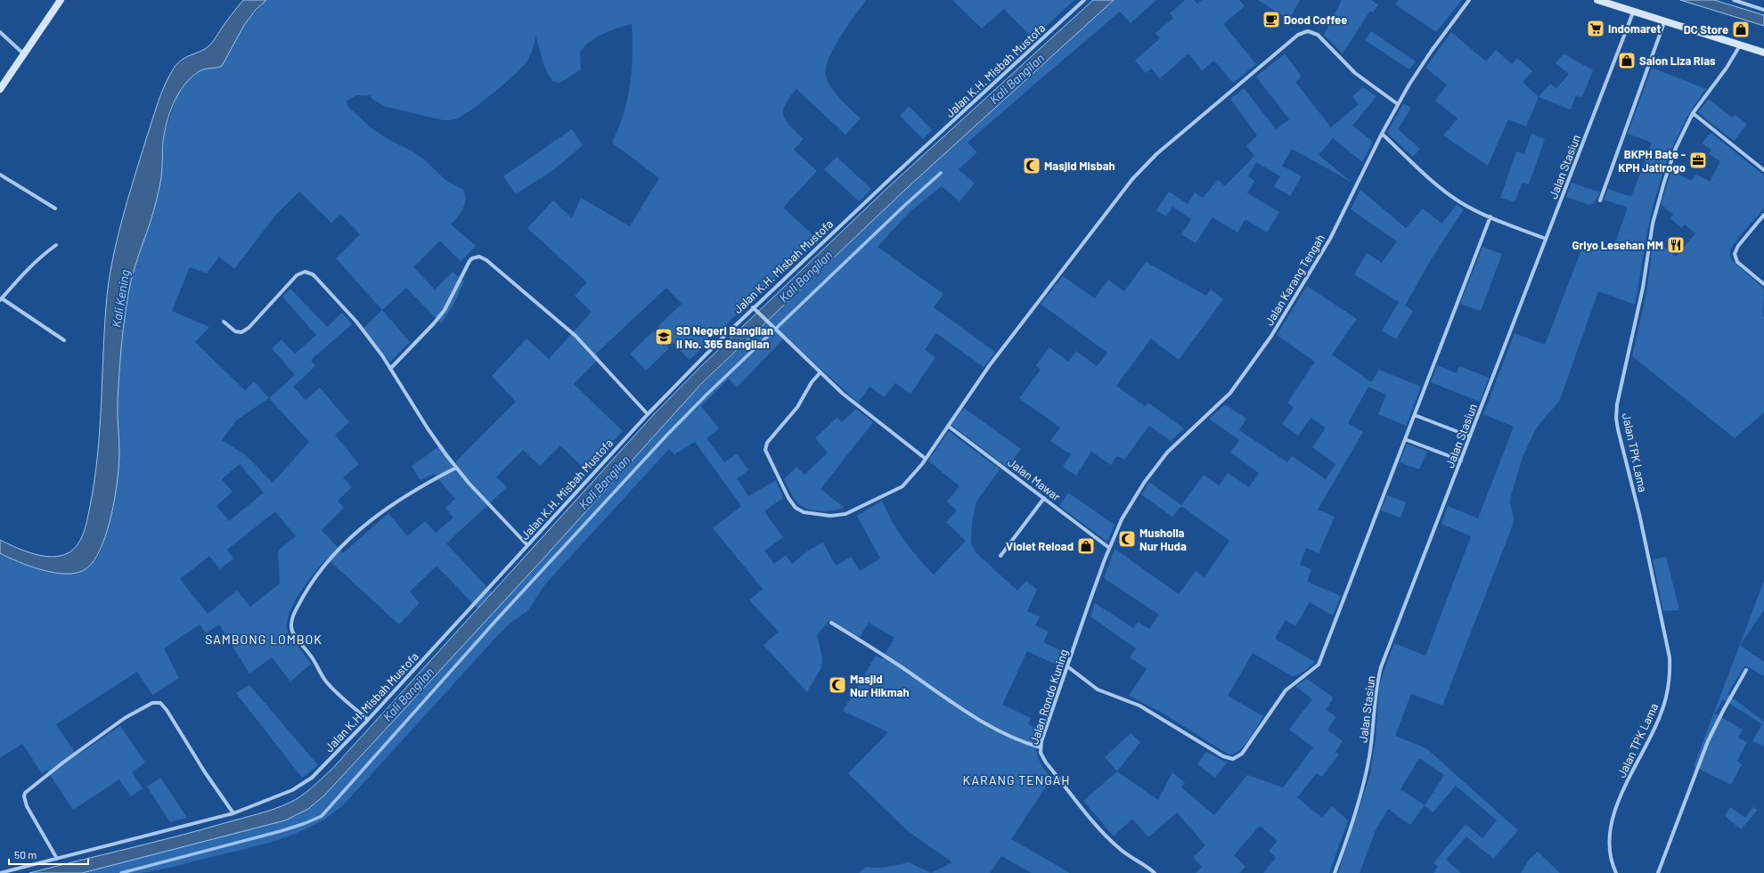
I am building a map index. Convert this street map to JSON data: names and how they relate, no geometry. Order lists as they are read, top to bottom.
{
  "streets": {
    "street": [
      "Jalan K.H. Misbah Mustofa",
      "Jalan Stasiun",
      "Jalan Karang Tengah",
      "Jalan TPK Lama",
      "Jalan Mawar",
      "Jalan Rondo Kuning"
    ]
  },
  "crossings": [
    ["Jalan Karang Tengah", "Jalan Mawar"],
    ["Jalan Karang Tengah", "Jalan Rondo Kuning"],
    ["Jalan Mawar", "Jalan Rondo Kuning"]
  ],
  "districts": ["SAMBONG LOMBOK", "KARANG TENGAH"],
  "water": ["Kali Bangilan", "Kali Kening"],
  "places": {
    "cafe": ["Dood Coffee"],
    "supermarket": ["Indomaret"],
    "shop": ["DC Store", "Salon Liza Rias", "Violet Reload"],
    "office": ["BKPH Bate - KPH Jatirogo"],
    "mosque": ["Masjid Misbah", "Musholla Nur Huda", "Masjid Nur Hikmah"],
    "restaurant": ["Griyo Lesehan MM"],
    "school or university": ["SD Negeri Bangilan II No. 365 Bangilan"]
  },
  "scale_bar": "50 m"
}
